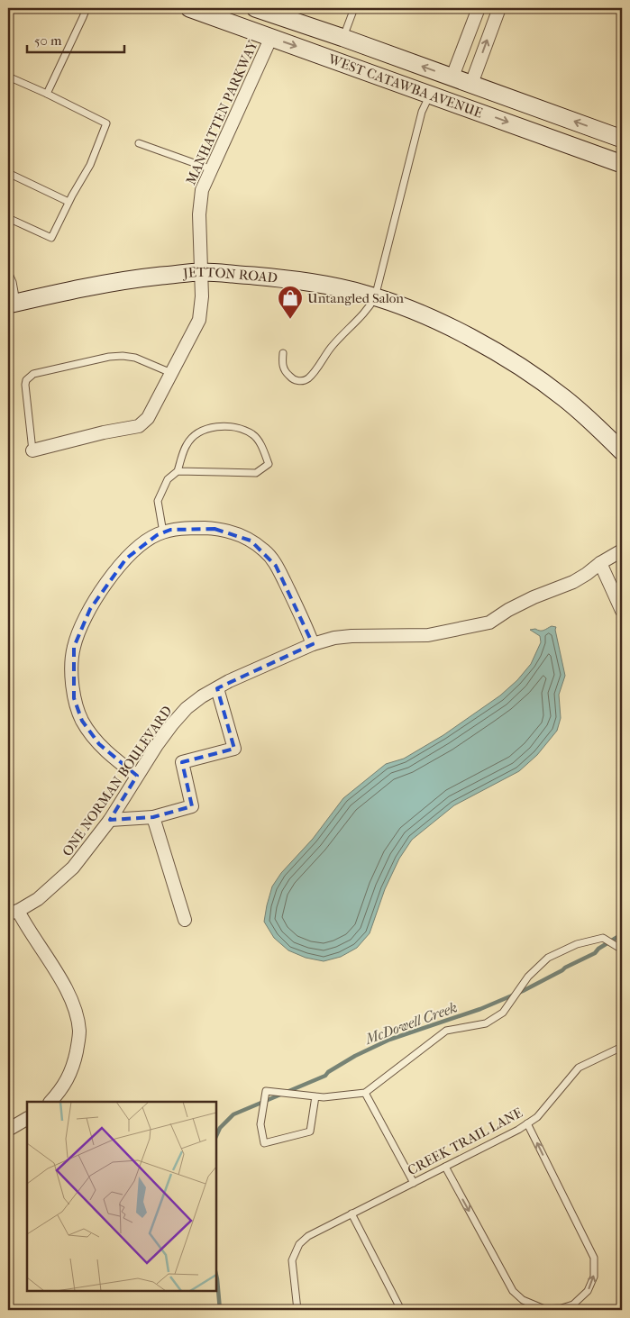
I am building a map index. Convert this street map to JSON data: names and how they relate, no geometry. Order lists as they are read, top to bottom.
{
  "streets": {
    "main road": ["WEST CATAWBA AVENUE", "JETTON ROAD"],
    "street": ["MANHATTEN PARKWAY", "ONE NORMAN BOULEVARD"],
    "lane": ["CREEK TRAIL LANE"]
  },
  "crossings": [
    ["WEST CATAWBA AVENUE", "MANHATTEN PARKWAY"],
    ["MANHATTEN PARKWAY", "JETTON ROAD"]
  ],
  "water": ["McDowell Creek"],
  "places": {
    "shop": ["Untangled Salon"]
  },
  "scale_bar": "50 m"
}
